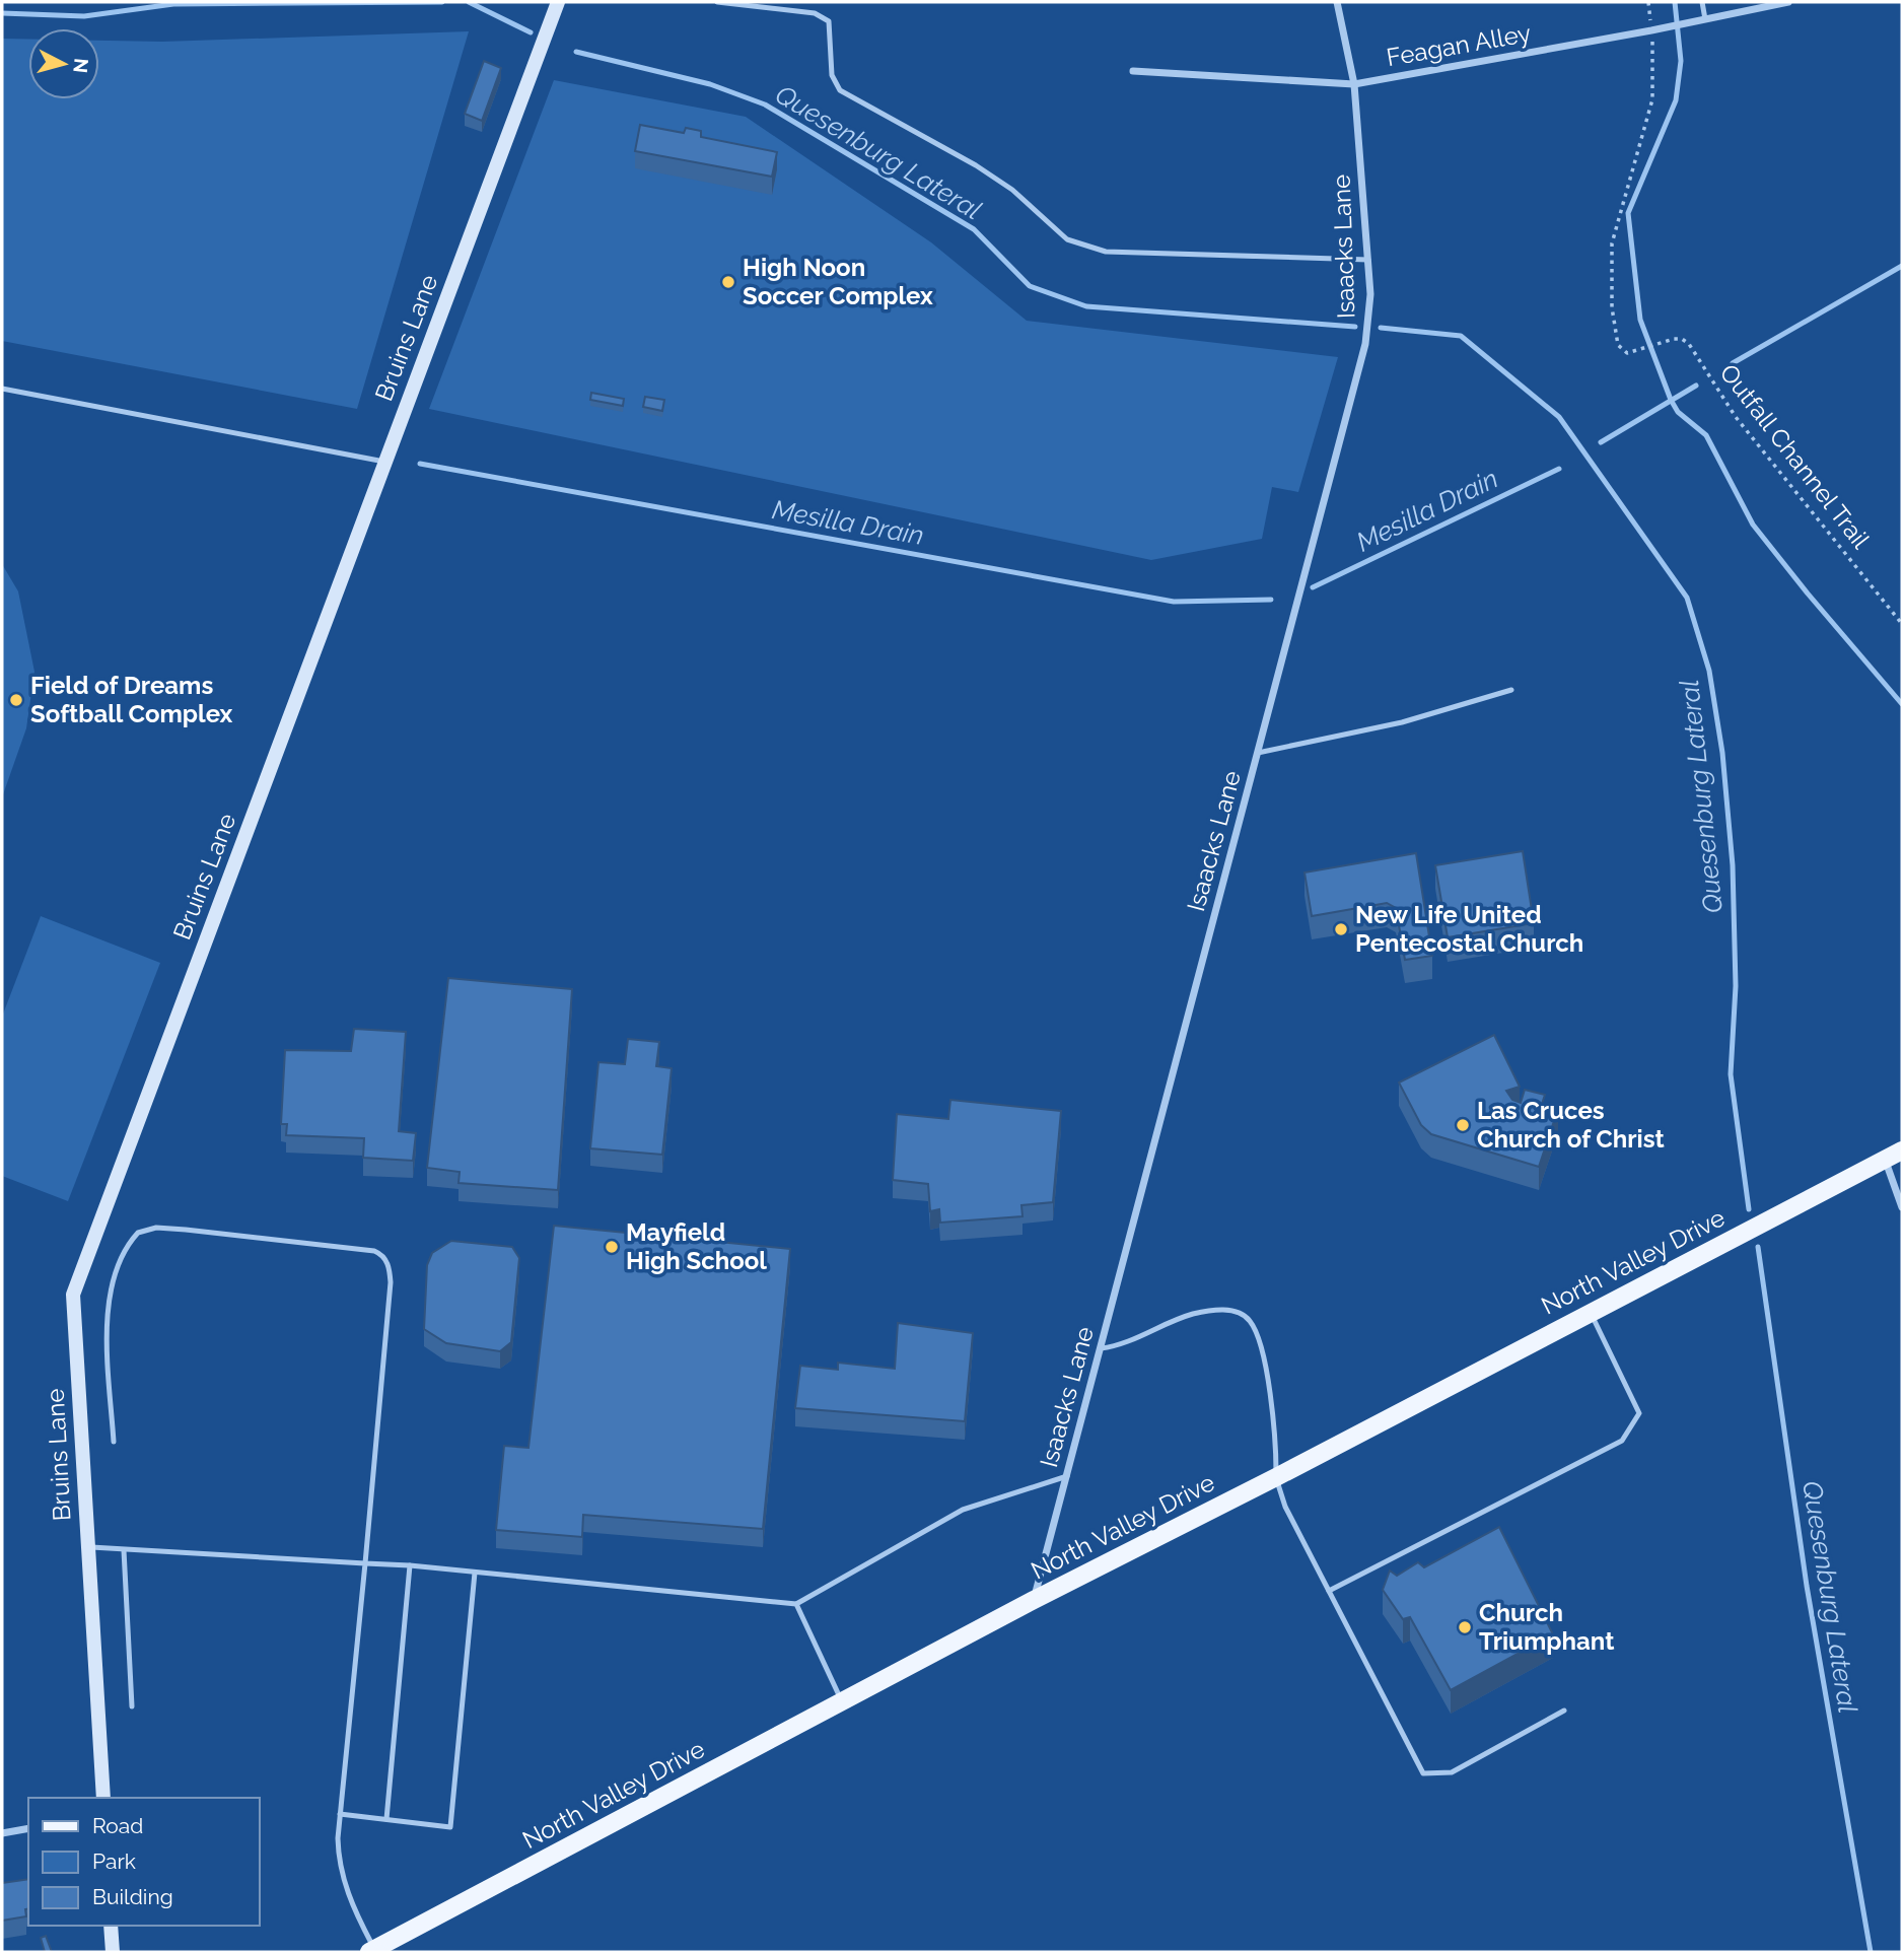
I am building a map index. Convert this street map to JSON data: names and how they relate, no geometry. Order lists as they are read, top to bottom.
{
  "streets": {
    "main road": ["North Valley Drive"],
    "street": ["Feagan Alley", "Isaacks Lane", "Bruins Lane"],
    "path": ["Outfall Channel Trail"]
  },
  "crossings": [
    ["Feagan Alley", "Isaacks Lane"],
    ["Feagan Alley", "Outfall Channel Trail"],
    ["Isaacks Lane", "North Valley Drive"]
  ],
  "water": ["Quesenburg Lateral", "Mesilla Drain"],
  "places": [
    "High Noon Soccer Complex",
    "Field of Dreams Softball Complex",
    "New Life United Pentecostal Church",
    "Las Cruces Church of Christ",
    "Mayfield High School",
    "Church Triumphant"
  ],
  "legend": ["Road", "Park", "Building"],
  "north": "right"
}
